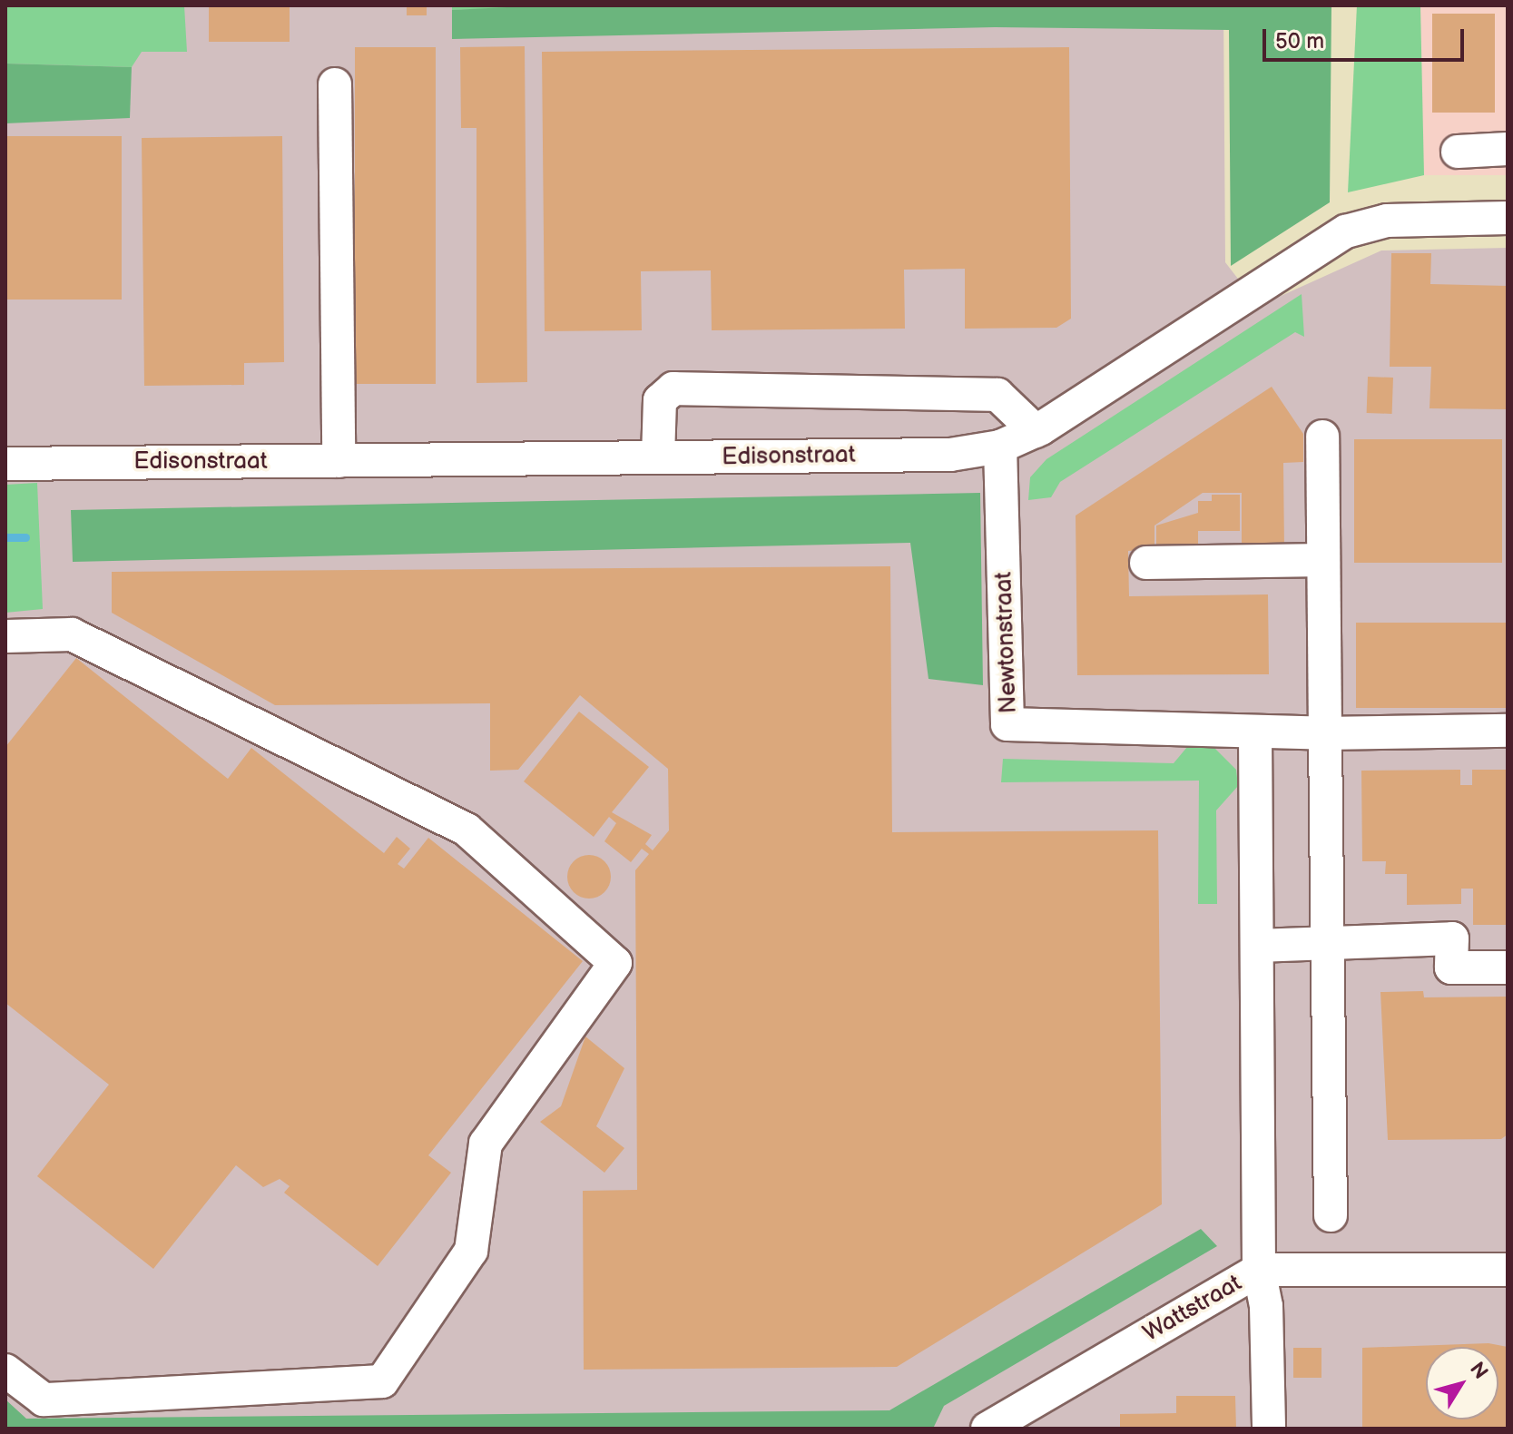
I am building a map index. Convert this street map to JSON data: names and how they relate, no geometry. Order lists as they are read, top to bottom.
{
  "streets": {
    "street": ["Edisonstraat", "Newtonstraat", "Wattstraat"]
  },
  "crossings": [
    ["Edisonstraat", "Newtonstraat"]
  ],
  "scale_bar": "50 m",
  "north": "top right"
}
